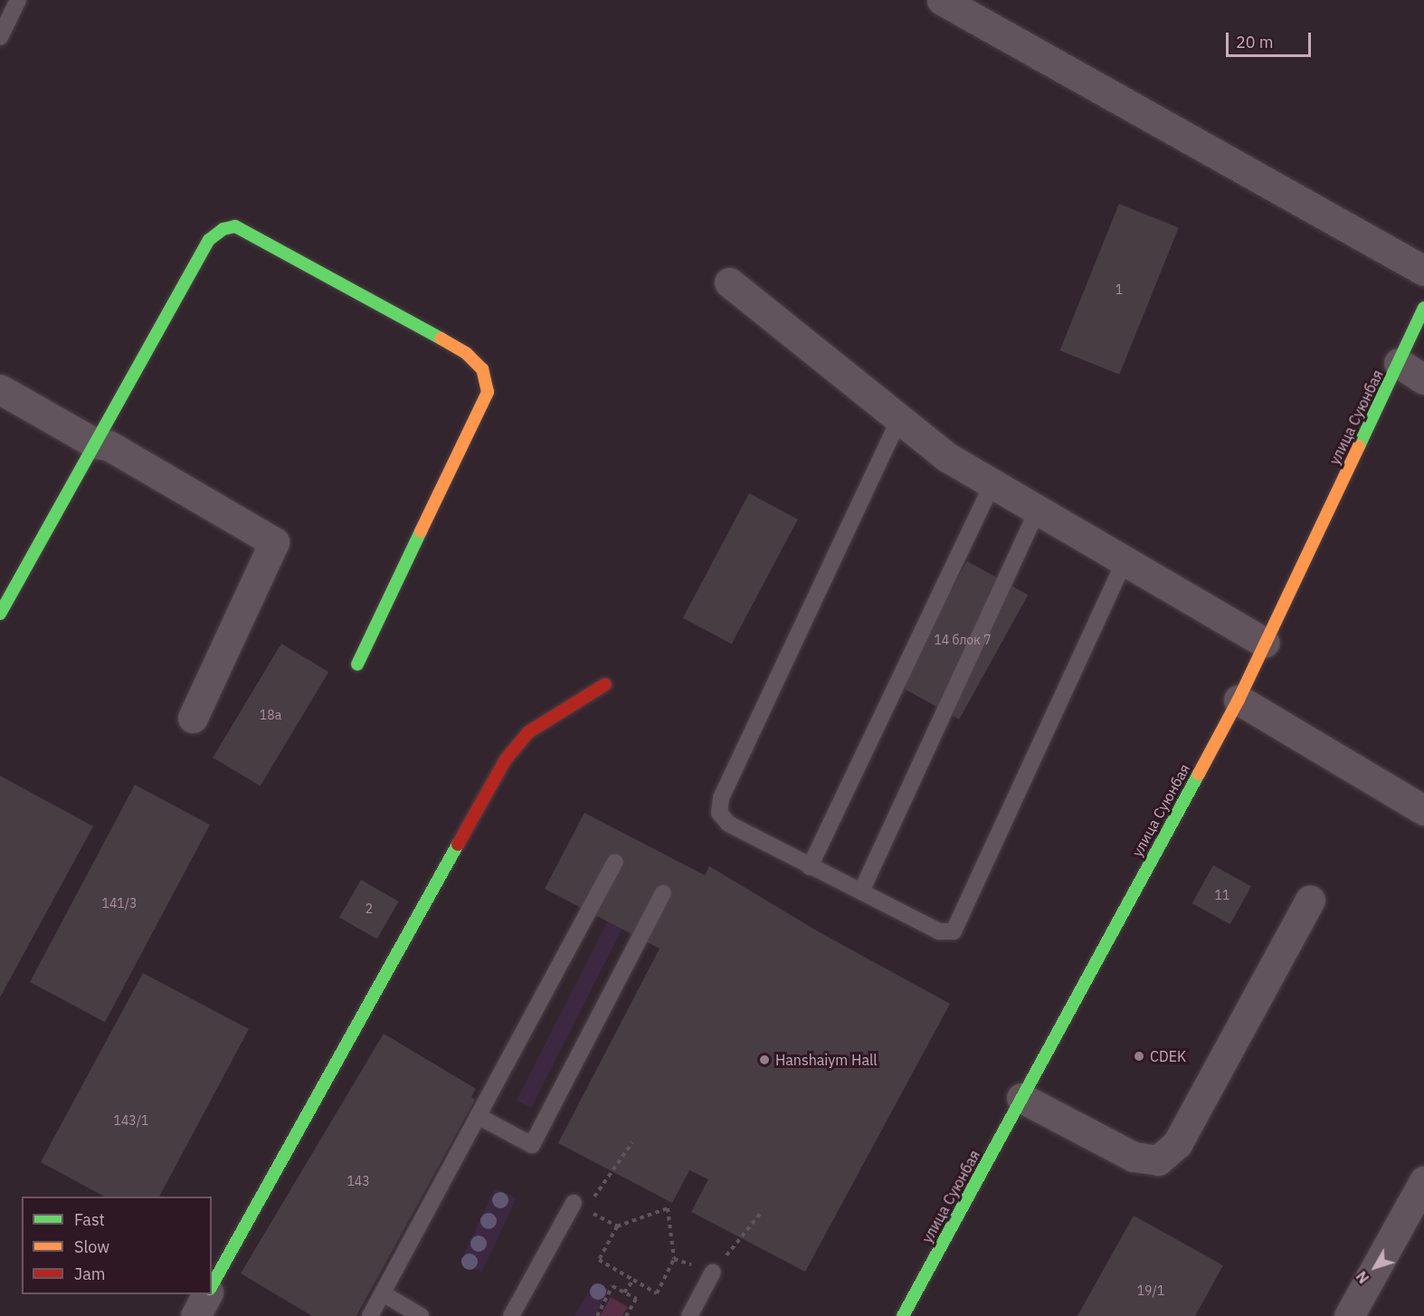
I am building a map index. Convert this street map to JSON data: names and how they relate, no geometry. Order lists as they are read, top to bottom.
{
  "streets": {
    "street": ["улица Суюнбая"]
  },
  "places": ["CDEK", "Hanshaiym Hall"],
  "house_numbers": [
    "1",
    "14 блок 7",
    "18а",
    "11",
    "141/3",
    "2",
    "143/1",
    "143",
    "19/1"
  ],
  "legend": ["Fast", "Slow", "Jam"],
  "scale_bar": "20 m",
  "north": "bottom left"
}
